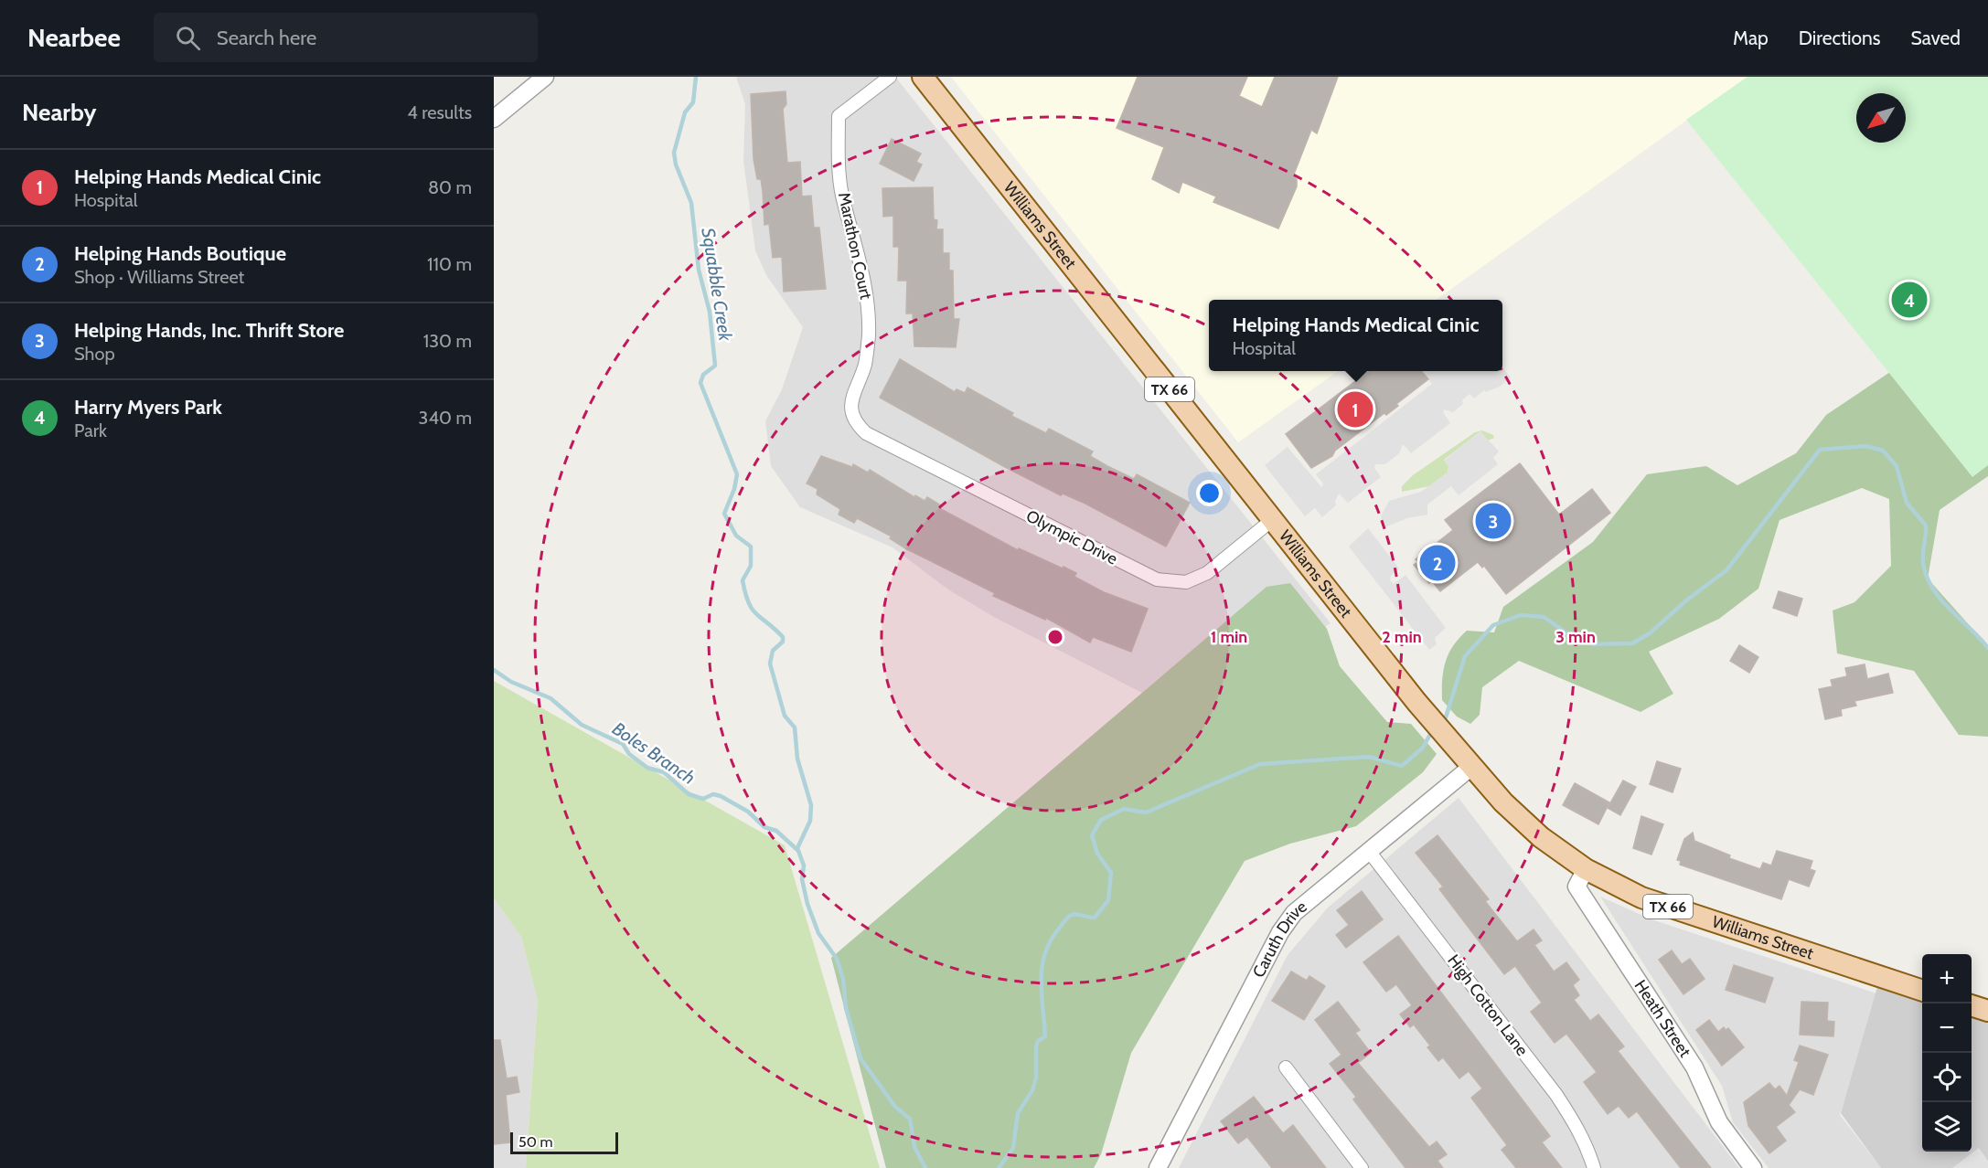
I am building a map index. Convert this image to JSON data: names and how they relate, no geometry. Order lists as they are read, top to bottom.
{
  "streets": {
    "main road": ["Williams Street", "TX 66"],
    "street": [
      "Marathon Court",
      "Olympic Drive",
      "Caruth Drive",
      "High Cotton Lane",
      "Heath Street"
    ]
  },
  "crossings": [
    ["Williams Street", "Olympic Drive"],
    ["Williams Street", "Caruth Drive"],
    ["Williams Street", "Heath Street"],
    ["Marathon Court", "Olympic Drive"],
    ["Caruth Drive", "High Cotton Lane"]
  ],
  "water": ["Squabble Creek", "Boles Branch"],
  "scale_bar": "50 m",
  "north": "bottom left",
  "page": {
    "header": "Nearbee",
    "search": "Search here",
    "nav": ["Map", "Directions", "Saved"],
    "heading": ["Nearby", "4 results"],
    "list": [
      {
        "mark": "1",
        "name": "Helping Hands Medical Cinic",
        "note": "Hospital",
        "value": "80 m"
      },
      {
        "mark": "2",
        "name": "Helping Hands Boutique",
        "note": "Shop · Williams Street",
        "value": "110 m"
      },
      {
        "mark": "3",
        "name": "Helping Hands, Inc. Thrift Store",
        "note": "Shop",
        "value": "130 m"
      },
      {
        "mark": "4",
        "name": "Harry Myers Park",
        "note": "Park",
        "value": "340 m"
      }
    ],
    "pins": [
      "4",
      "1",
      "3",
      "2"
    ],
    "popup": ["Helping Hands Medical Cinic", "Hospital"],
    "map_buttons": ["+", "−"],
    "scale": "50 m"
  },
  "rings": ["1 min", "2 min", "3 min"]
}
